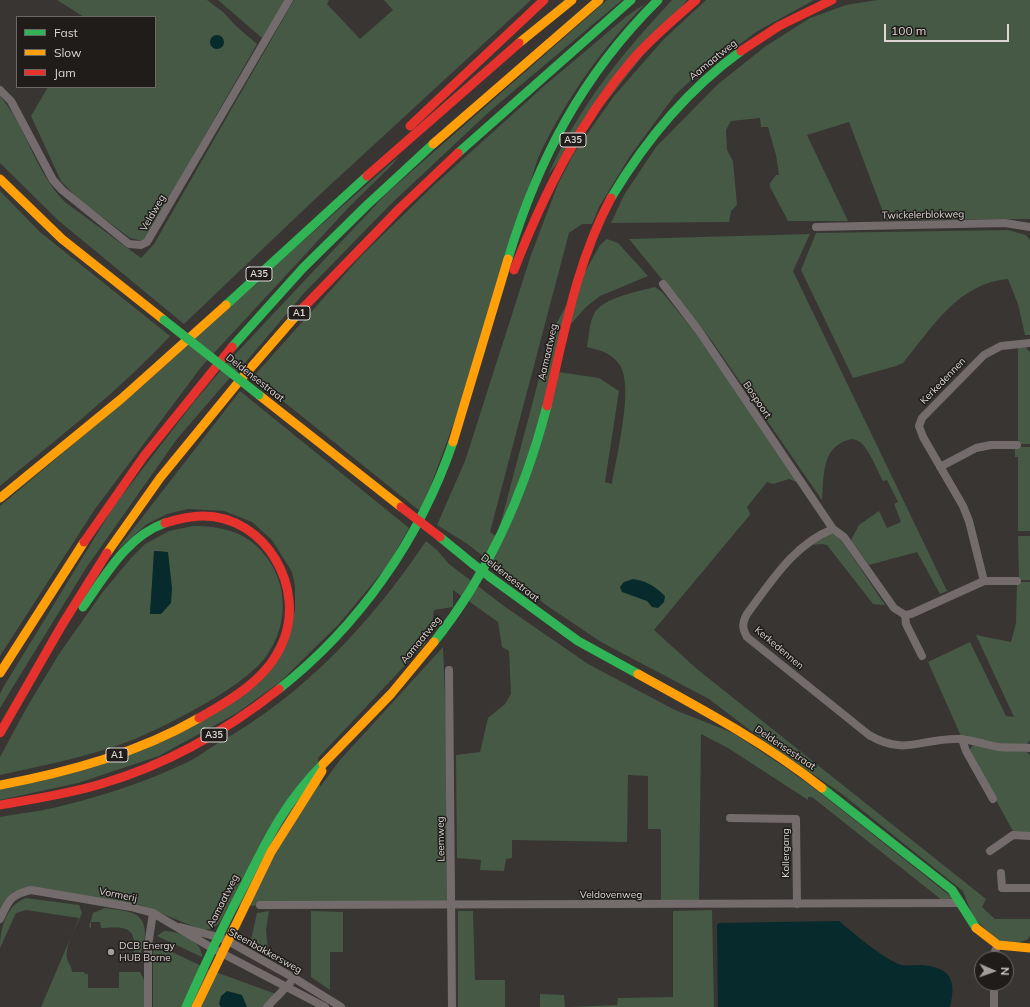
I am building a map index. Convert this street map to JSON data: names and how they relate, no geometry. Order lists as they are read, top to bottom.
{
  "streets": {
    "main road": [
      "Aamaatweg",
      "A35",
      "A1",
      "Deldensestraat"
    ],
    "street": [
      "Veldweg",
      "Twickelerblokweg",
      "Kerkedennen",
      "Bospoort",
      "Leemweg",
      "Kollergang",
      "Vormerij",
      "Veldovenweg",
      "Steenbakkersweg"
    ]
  },
  "crossings": [
    ["Aamaatweg", "Steenbakkersweg"],
    ["Deldensestraat", "Veldovenweg"],
    ["Kerkedennen", "Bospoort"],
    ["Leemweg", "Veldovenweg"],
    ["Kollergang", "Veldovenweg"],
    ["Vormerij", "Steenbakkersweg"]
  ],
  "places": ["DCB Energy HUB Borne"],
  "legend": ["Fast", "Slow", "Jam"],
  "scale_bar": "100 m",
  "north": "right"
}
